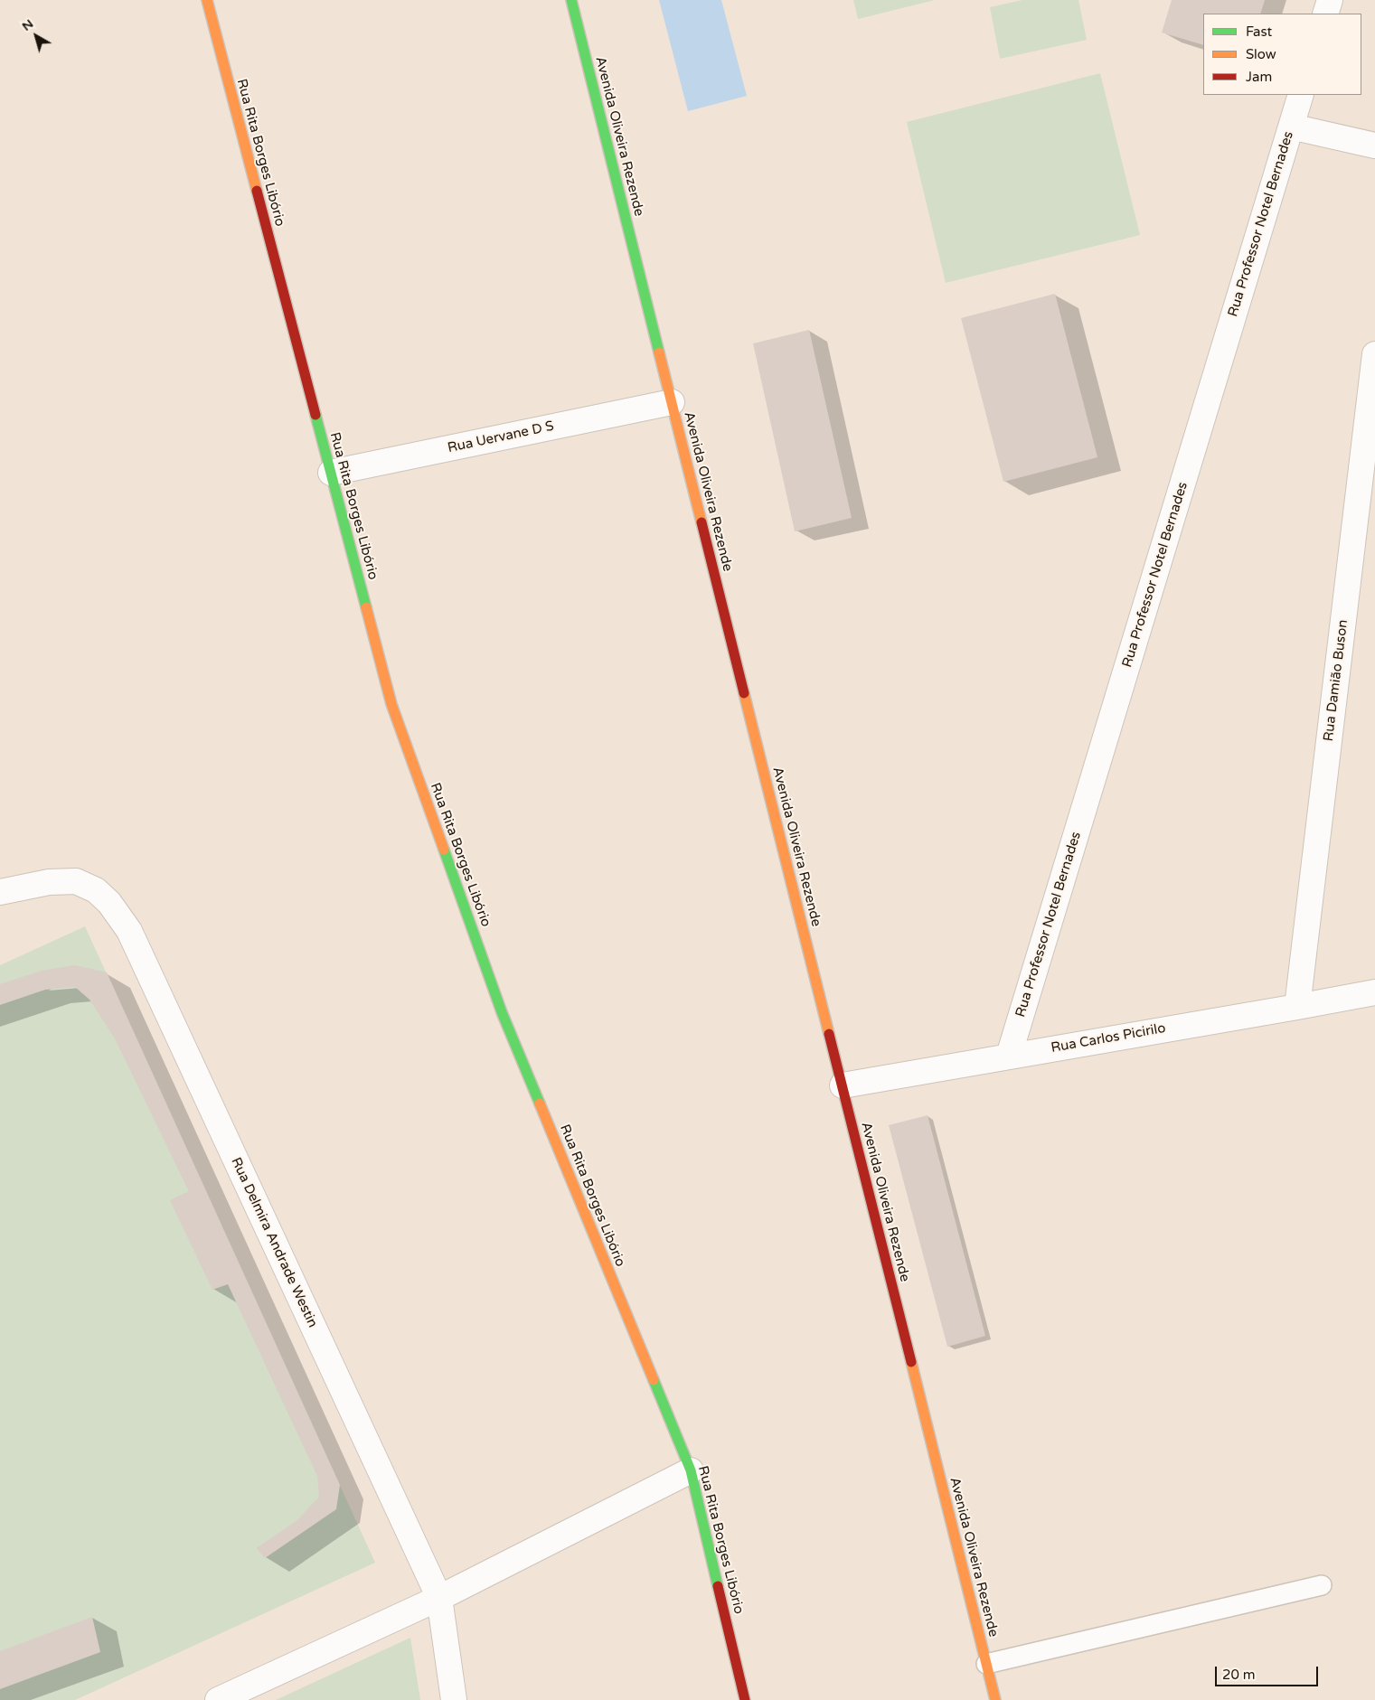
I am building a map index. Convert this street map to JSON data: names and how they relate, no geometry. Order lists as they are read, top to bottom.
{
  "streets": {
    "street": [
      "Avenida Oliveira Rezende",
      "Rua Rita Borges Libório",
      "Rua Professor Notel Bernades",
      "Rua Uervane D S",
      "Rua Damião Buson",
      "Rua Carlos Picirilo",
      "Rua Delmira Andrade Westin"
    ]
  },
  "crossings": [
    ["Avenida Oliveira Rezende", "Rua Uervane D S"],
    ["Avenida Oliveira Rezende", "Rua Carlos Picirilo"],
    ["Rua Rita Borges Libório", "Rua Uervane D S"],
    ["Rua Professor Notel Bernades", "Rua Carlos Picirilo"],
    ["Rua Damião Buson", "Rua Carlos Picirilo"]
  ],
  "legend": ["Fast", "Slow", "Jam"],
  "scale_bar": "20 m",
  "north": "top left"
}
